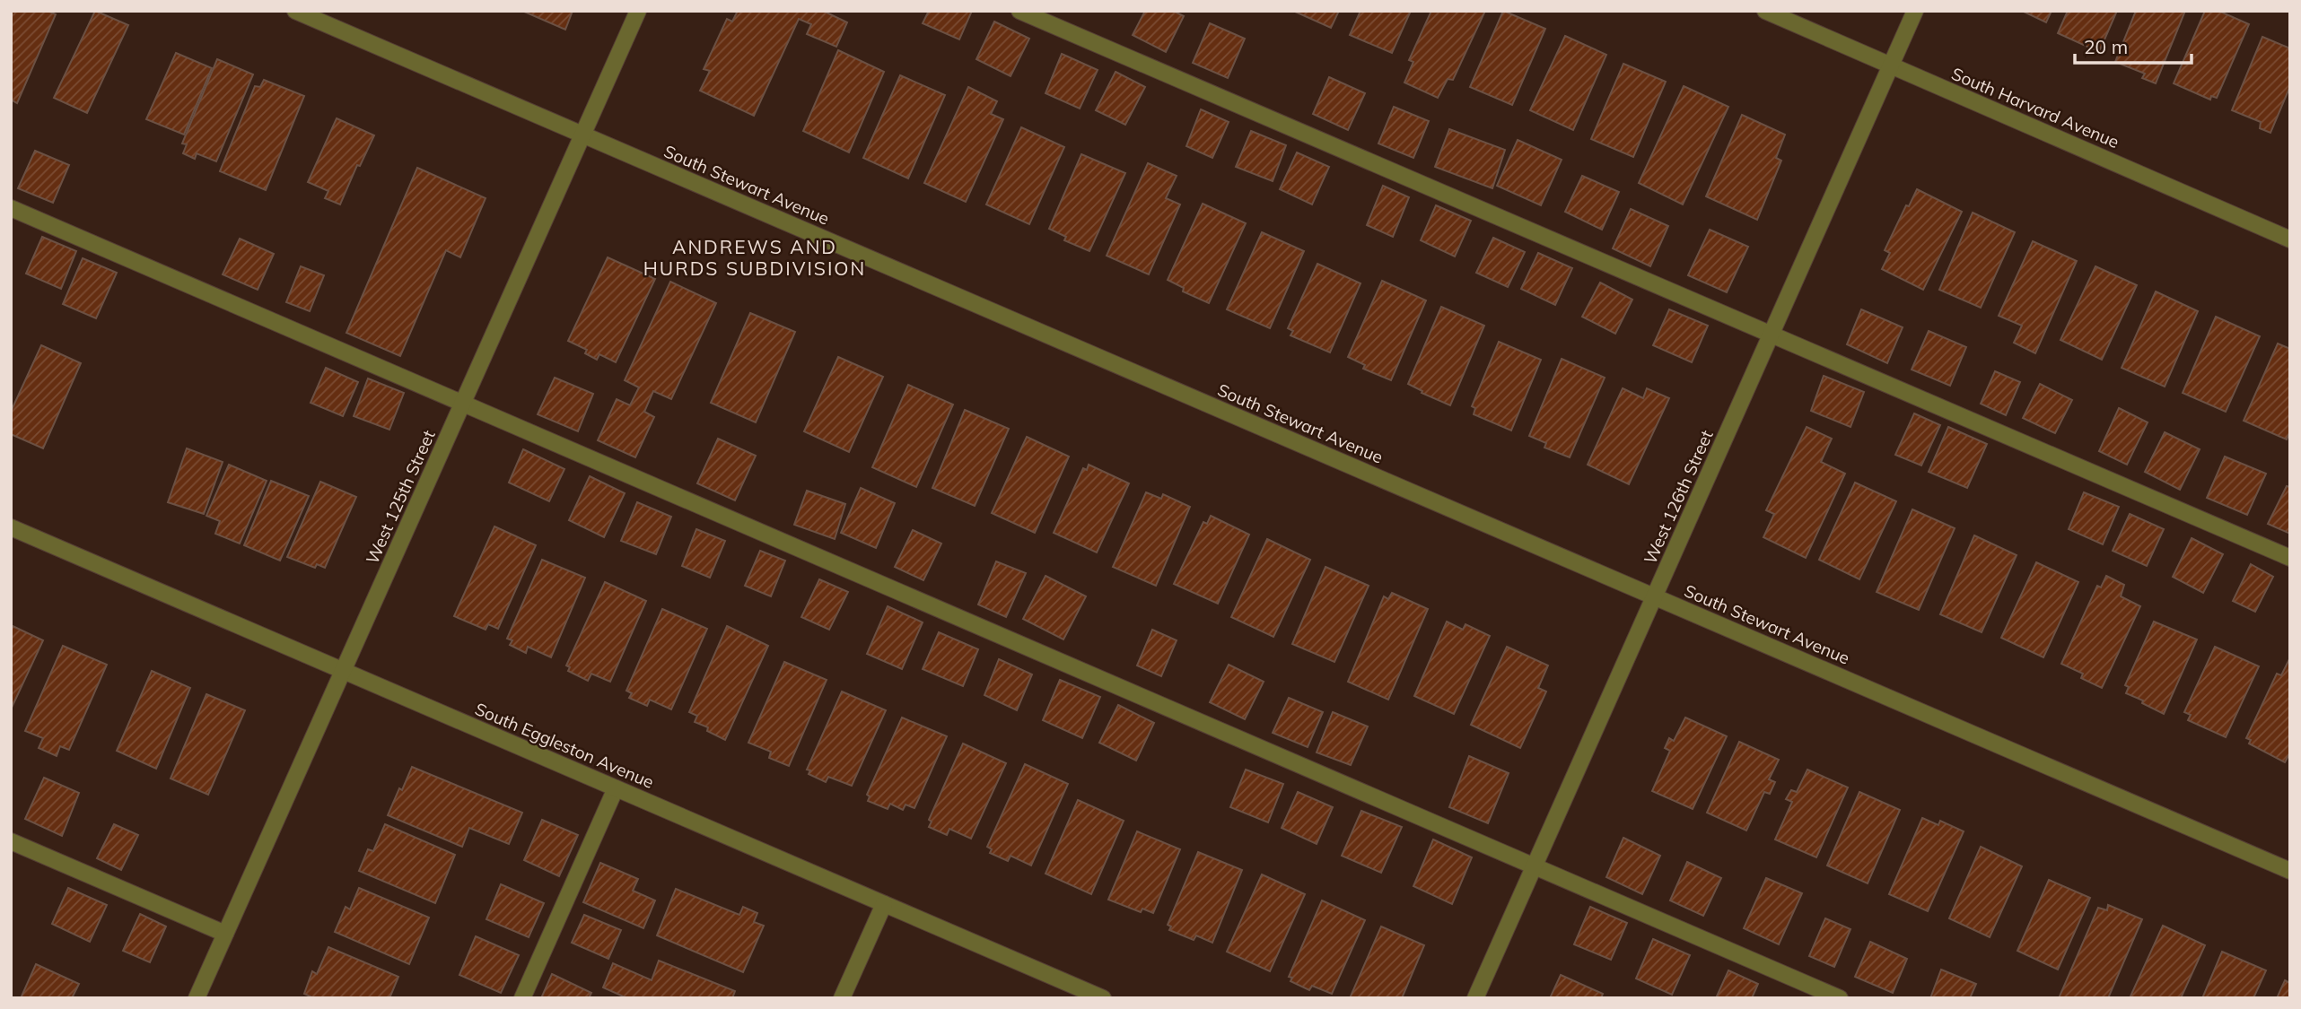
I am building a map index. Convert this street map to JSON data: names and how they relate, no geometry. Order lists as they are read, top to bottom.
{
  "streets": {
    "street": [
      "South Harvard Avenue",
      "South Stewart Avenue",
      "West 125th Street",
      "West 126th Street",
      "South Eggleston Avenue"
    ]
  },
  "crossings": [
    ["South Harvard Avenue", "West 126th Street"],
    ["South Stewart Avenue", "West 125th Street"],
    ["South Stewart Avenue", "West 126th Street"],
    ["West 125th Street", "South Eggleston Avenue"]
  ],
  "districts": ["ANDREWS AND HURDS SUBDIVISION"],
  "scale_bar": "20 m"
}
